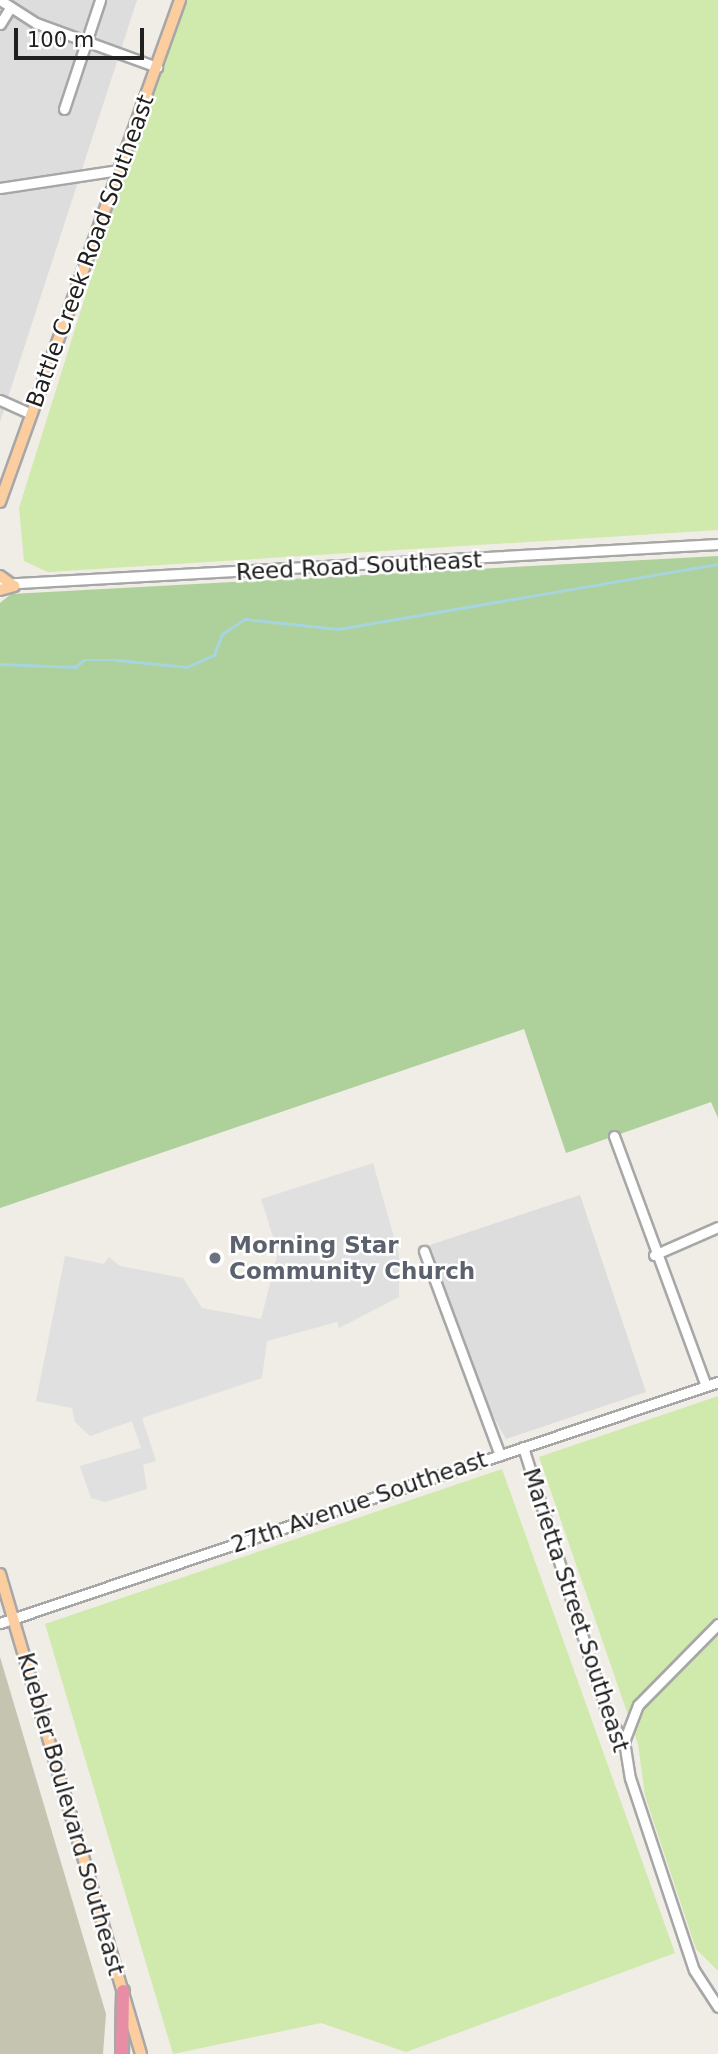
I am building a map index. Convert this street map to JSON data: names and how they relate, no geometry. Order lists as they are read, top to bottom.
{
  "streets": {
    "main road": ["Battle Creek Road Southeast", "Kuebler Boulevard Southeast"],
    "street": ["Reed Road Southeast", "27th Avenue Southeast", "Marietta Street Southeast"]
  },
  "crossings": [
    ["27th Avenue Southeast", "Marietta Street Southeast"],
    ["27th Avenue Southeast", "Kuebler Boulevard Southeast"]
  ],
  "places": ["Morning Star Community Church"],
  "scale_bar": "100 m"
}
